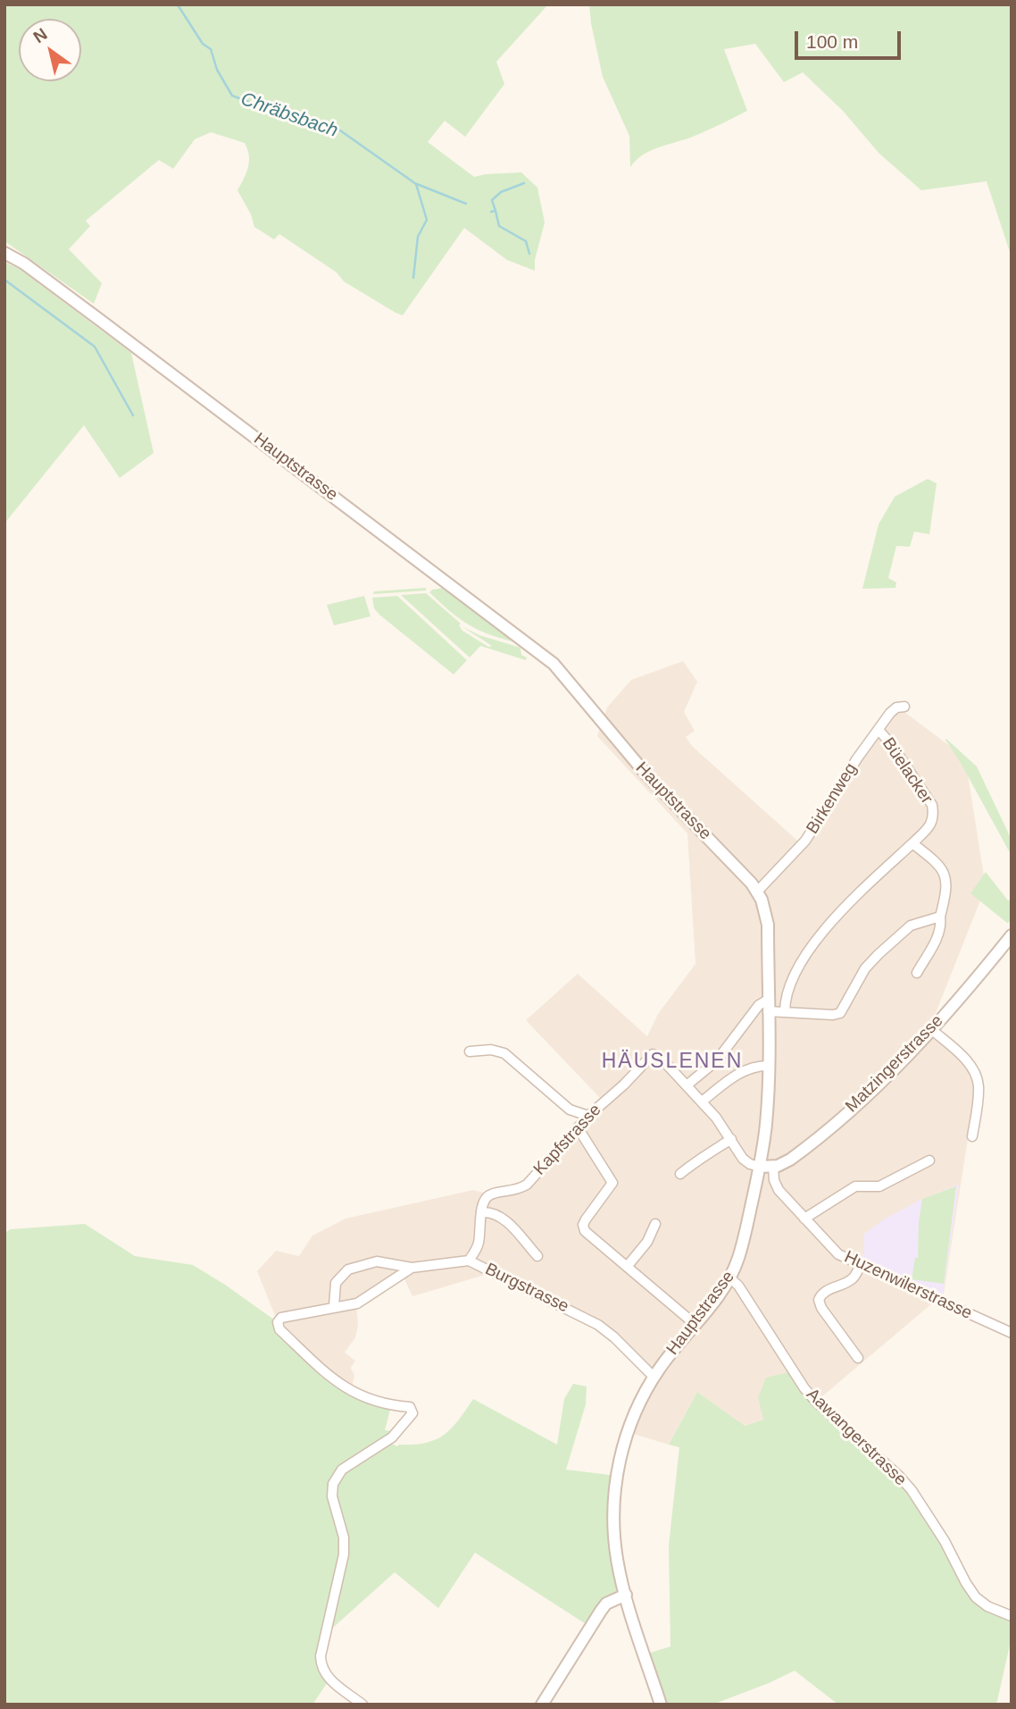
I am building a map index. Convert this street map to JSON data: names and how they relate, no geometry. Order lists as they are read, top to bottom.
{
  "streets": {
    "street": [
      "Hauptstrasse",
      "Büelacker",
      "Birkenweg",
      "Matzingerstrasse",
      "Kapfstrasse",
      "Huzenwilerstrasse",
      "Burgstrasse",
      "Aawangerstrasse"
    ]
  },
  "crossings": [
    ["Hauptstrasse", "Birkenweg"],
    ["Hauptstrasse", "Matzingerstrasse"],
    ["Hauptstrasse", "Burgstrasse"],
    ["Hauptstrasse", "Aawangerstrasse"],
    ["Büelacker", "Birkenweg"],
    ["Matzingerstrasse", "Huzenwilerstrasse"]
  ],
  "districts": ["HÄUSLENEN"],
  "water": ["Chräbsbach"],
  "scale_bar": "100 m",
  "north": "top left"
}
